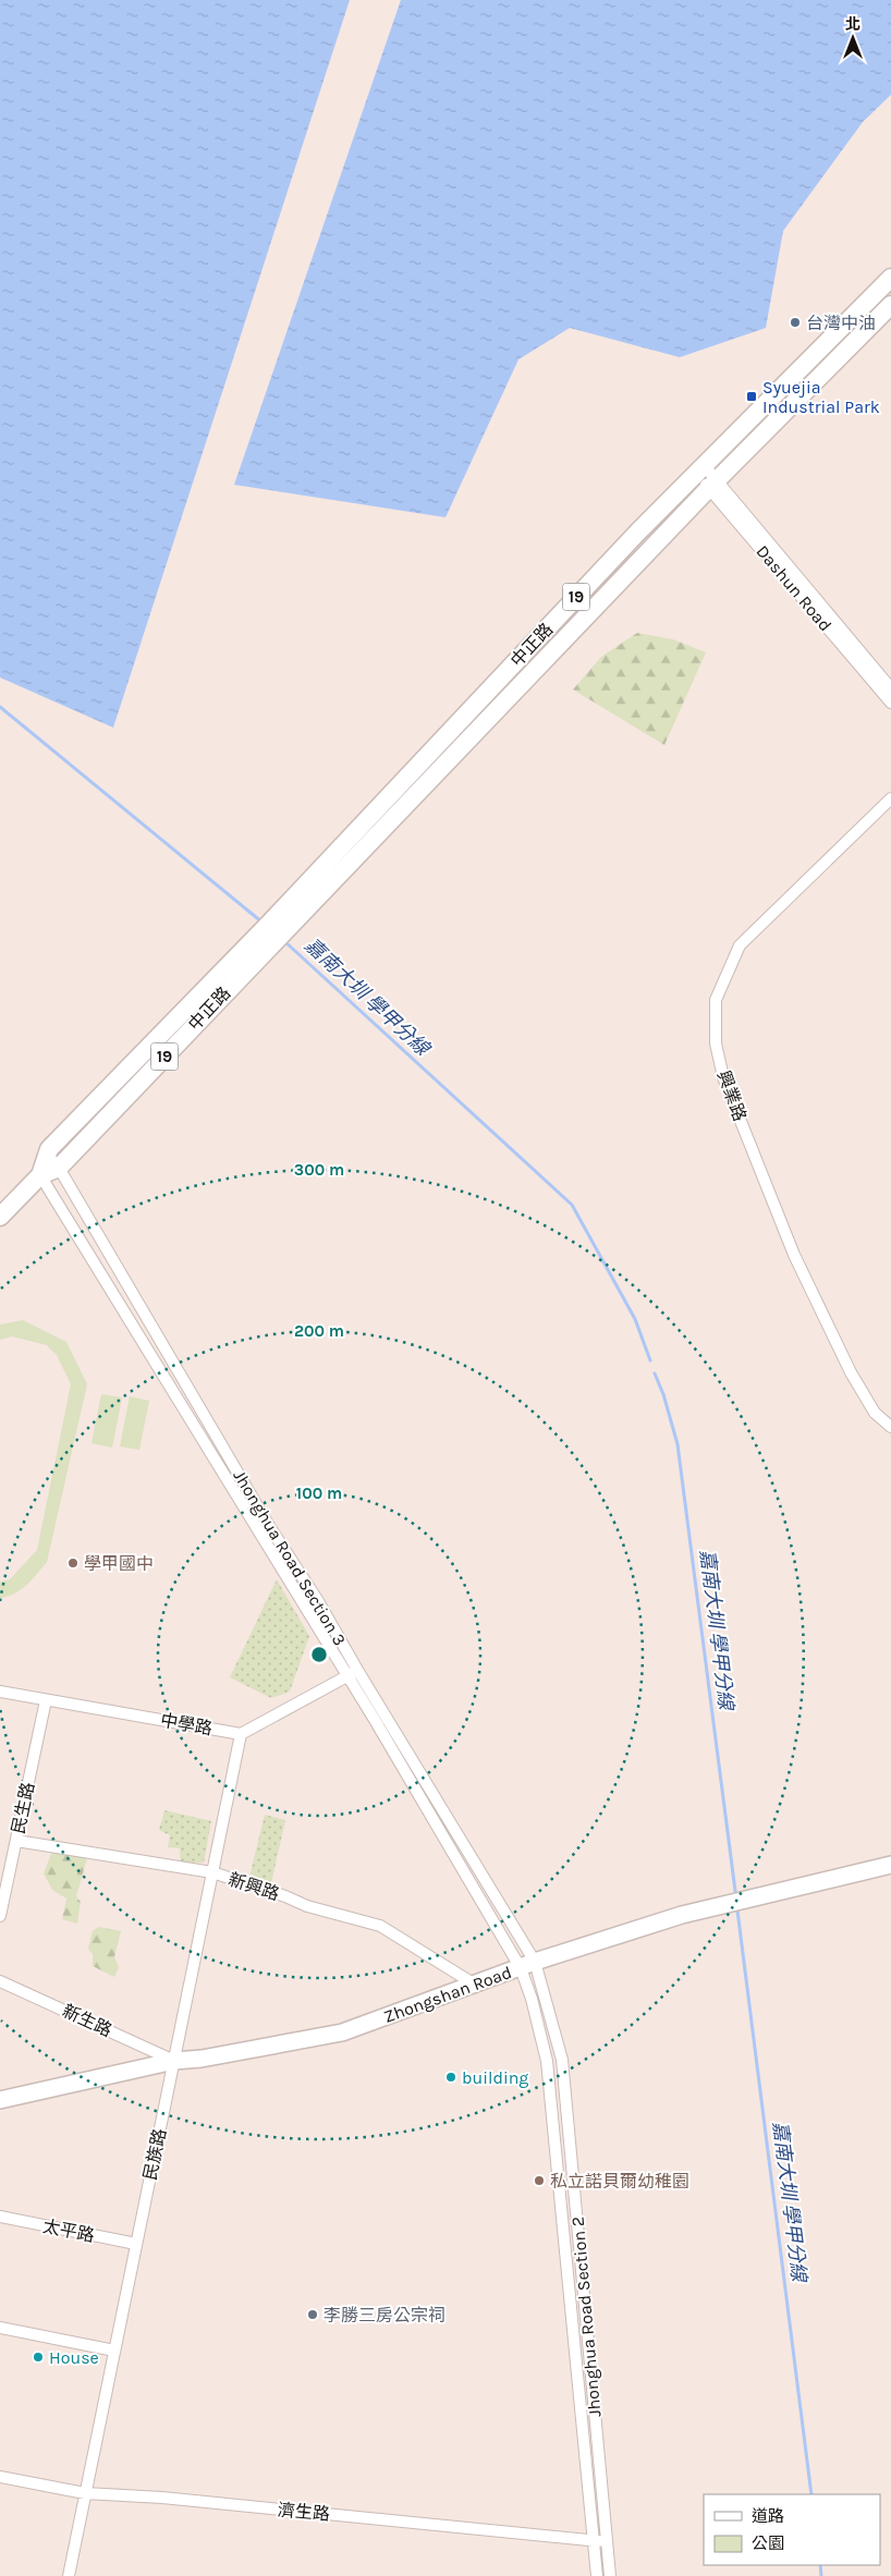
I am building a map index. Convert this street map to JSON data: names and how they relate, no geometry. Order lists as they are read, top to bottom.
{
  "streets": {
    "main road": ["19", "中正路", "Zhongshan Road"],
    "street": [
      "Dashun Road",
      "興業路",
      "Jhonghua Road Section 3",
      "中學路",
      "民生路",
      "新興路",
      "新生路",
      "民族路",
      "太平路",
      "Jhonghua Road Section 2",
      "濟生路"
    ]
  },
  "crossings": [
    ["Dashun Road", "中正路"],
    ["19", "中正路"],
    ["19", "Jhonghua Road Section 3"],
    ["中正路", "Jhonghua Road Section 3"],
    ["Jhonghua Road Section 3", "Zhongshan Road"],
    ["Jhonghua Road Section 3", "Jhonghua Road Section 2"],
    ["中學路", "民生路"],
    ["中學路", "民族路"],
    ["民生路", "新興路"],
    ["新興路", "Zhongshan Road"],
    ["新興路", "民族路"],
    ["Zhongshan Road", "新生路"],
    ["Zhongshan Road", "民族路"],
    ["Zhongshan Road", "Jhonghua Road Section 2"],
    ["新生路", "民族路"],
    ["民族路", "太平路"],
    ["民族路", "濟生路"],
    ["Jhonghua Road Section 2", "濟生路"]
  ],
  "water": ["嘉南大圳 學甲分線"],
  "places": {
    "other": [
      "台灣中油",
      "學甲國中",
      "building",
      "私立諾貝爾幼稚園",
      "李勝三房公宗祠",
      "House"
    ],
    "transit": ["Syuejia Industrial Park"]
  },
  "legend": ["道路", "公園"],
  "north": "top",
  "rings": ["300 m", "200 m", "100 m"]
}
